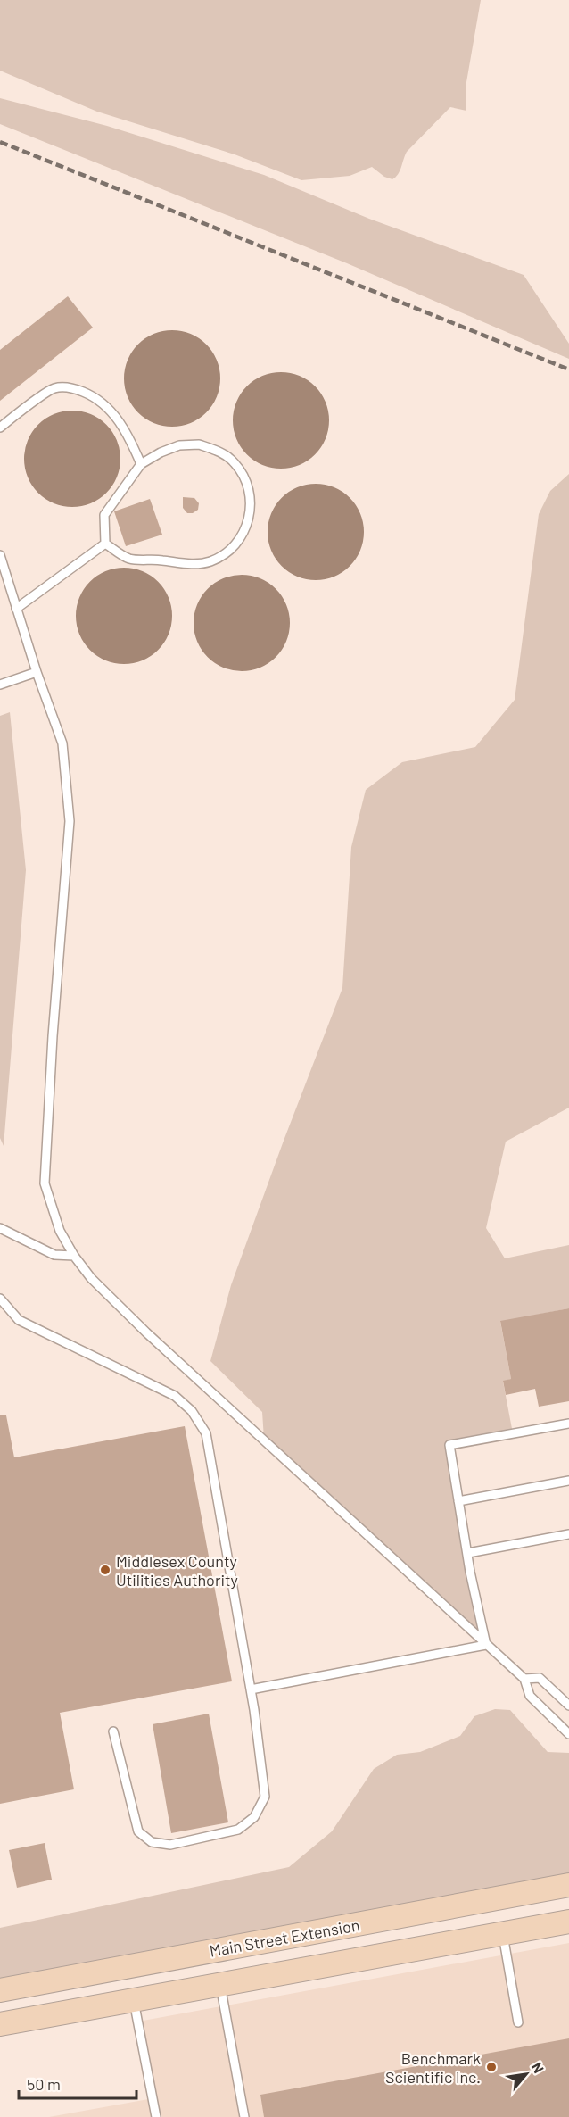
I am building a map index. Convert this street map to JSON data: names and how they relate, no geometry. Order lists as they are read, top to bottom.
{
  "streets": {
    "main road": ["Main Street Extension"]
  },
  "places": ["Middlesex County Utilities Authority", "Benchmark Scientific Inc."],
  "scale_bar": "50 m",
  "north": "top right"
}
